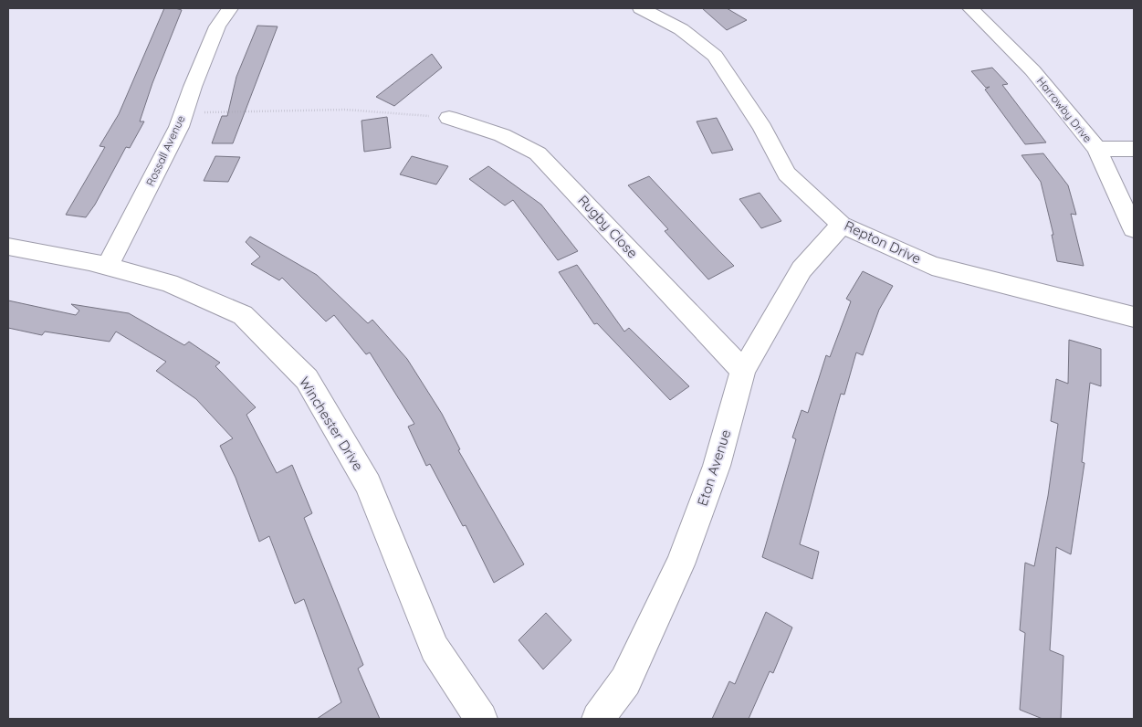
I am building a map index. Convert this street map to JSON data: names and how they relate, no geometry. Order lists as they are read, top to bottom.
{
  "streets": {
    "street": [
      "Harrowby Drive",
      "Rossall Avenue",
      "Rugby Close",
      "Repton Drive",
      "Winchester Drive",
      "Eton Avenue"
    ]
  },
  "crossings": [
    ["Rossall Avenue", "Winchester Drive"],
    ["Rugby Close", "Eton Avenue"],
    ["Repton Drive", "Eton Avenue"]
  ]
}
